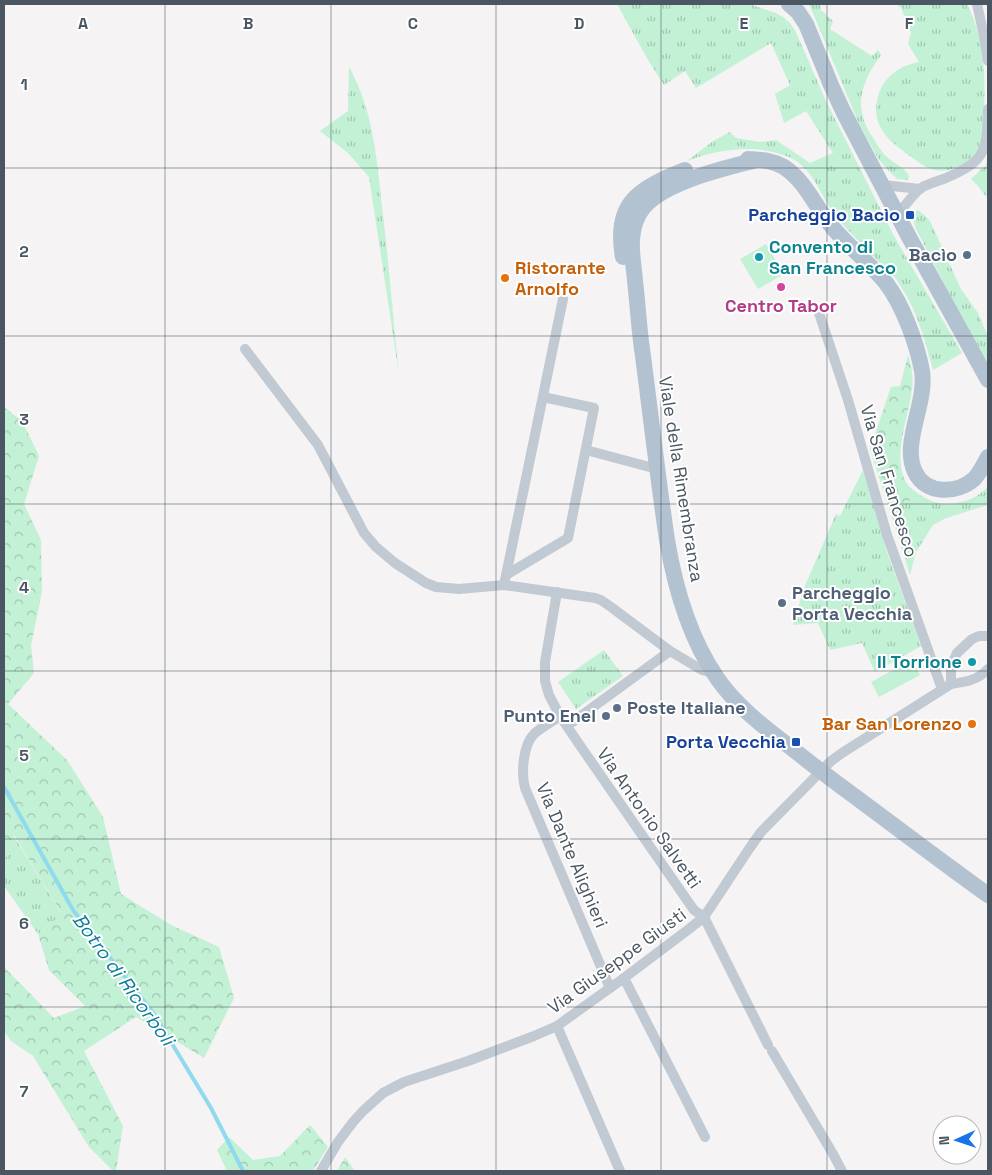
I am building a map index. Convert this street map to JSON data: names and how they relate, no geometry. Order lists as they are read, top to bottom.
{
  "streets": {
    "main road": ["Viale della Rimembranza"],
    "street": [
      "Via San Francesco",
      "Via Antonio Salvetti",
      "Via Dante Alighieri",
      "Via Giuseppe Giusti"
    ]
  },
  "crossings": [
    ["Viale della Rimembranza", "Via Giuseppe Giusti"],
    ["Via San Francesco", "Via Giuseppe Giusti"],
    ["Via Antonio Salvetti", "Via Dante Alighieri"],
    ["Via Antonio Salvetti", "Via Giuseppe Giusti"],
    ["Via Dante Alighieri", "Via Giuseppe Giusti"]
  ],
  "water": ["Botro di Ricorboli"],
  "places": {
    "transit": ["Parcheggio Bacìo", "Porta Vecchia"],
    "other": [
      "Bacìo",
      "Convento di San Francesco",
      "Ristorante Arnolfo",
      "Centro Tabor",
      "Parcheggio Porta Vecchia",
      "Il Torrione",
      "Poste Italiane",
      "Punto Enel",
      "Bar San Lorenzo"
    ]
  },
  "north": "left",
  "grid": {
    "columns": [
      "A",
      "B",
      "C",
      "D",
      "E",
      "F"
    ],
    "rows": [
      "1",
      "2",
      "3",
      "4",
      "5",
      "6",
      "7"
    ]
  }
}
